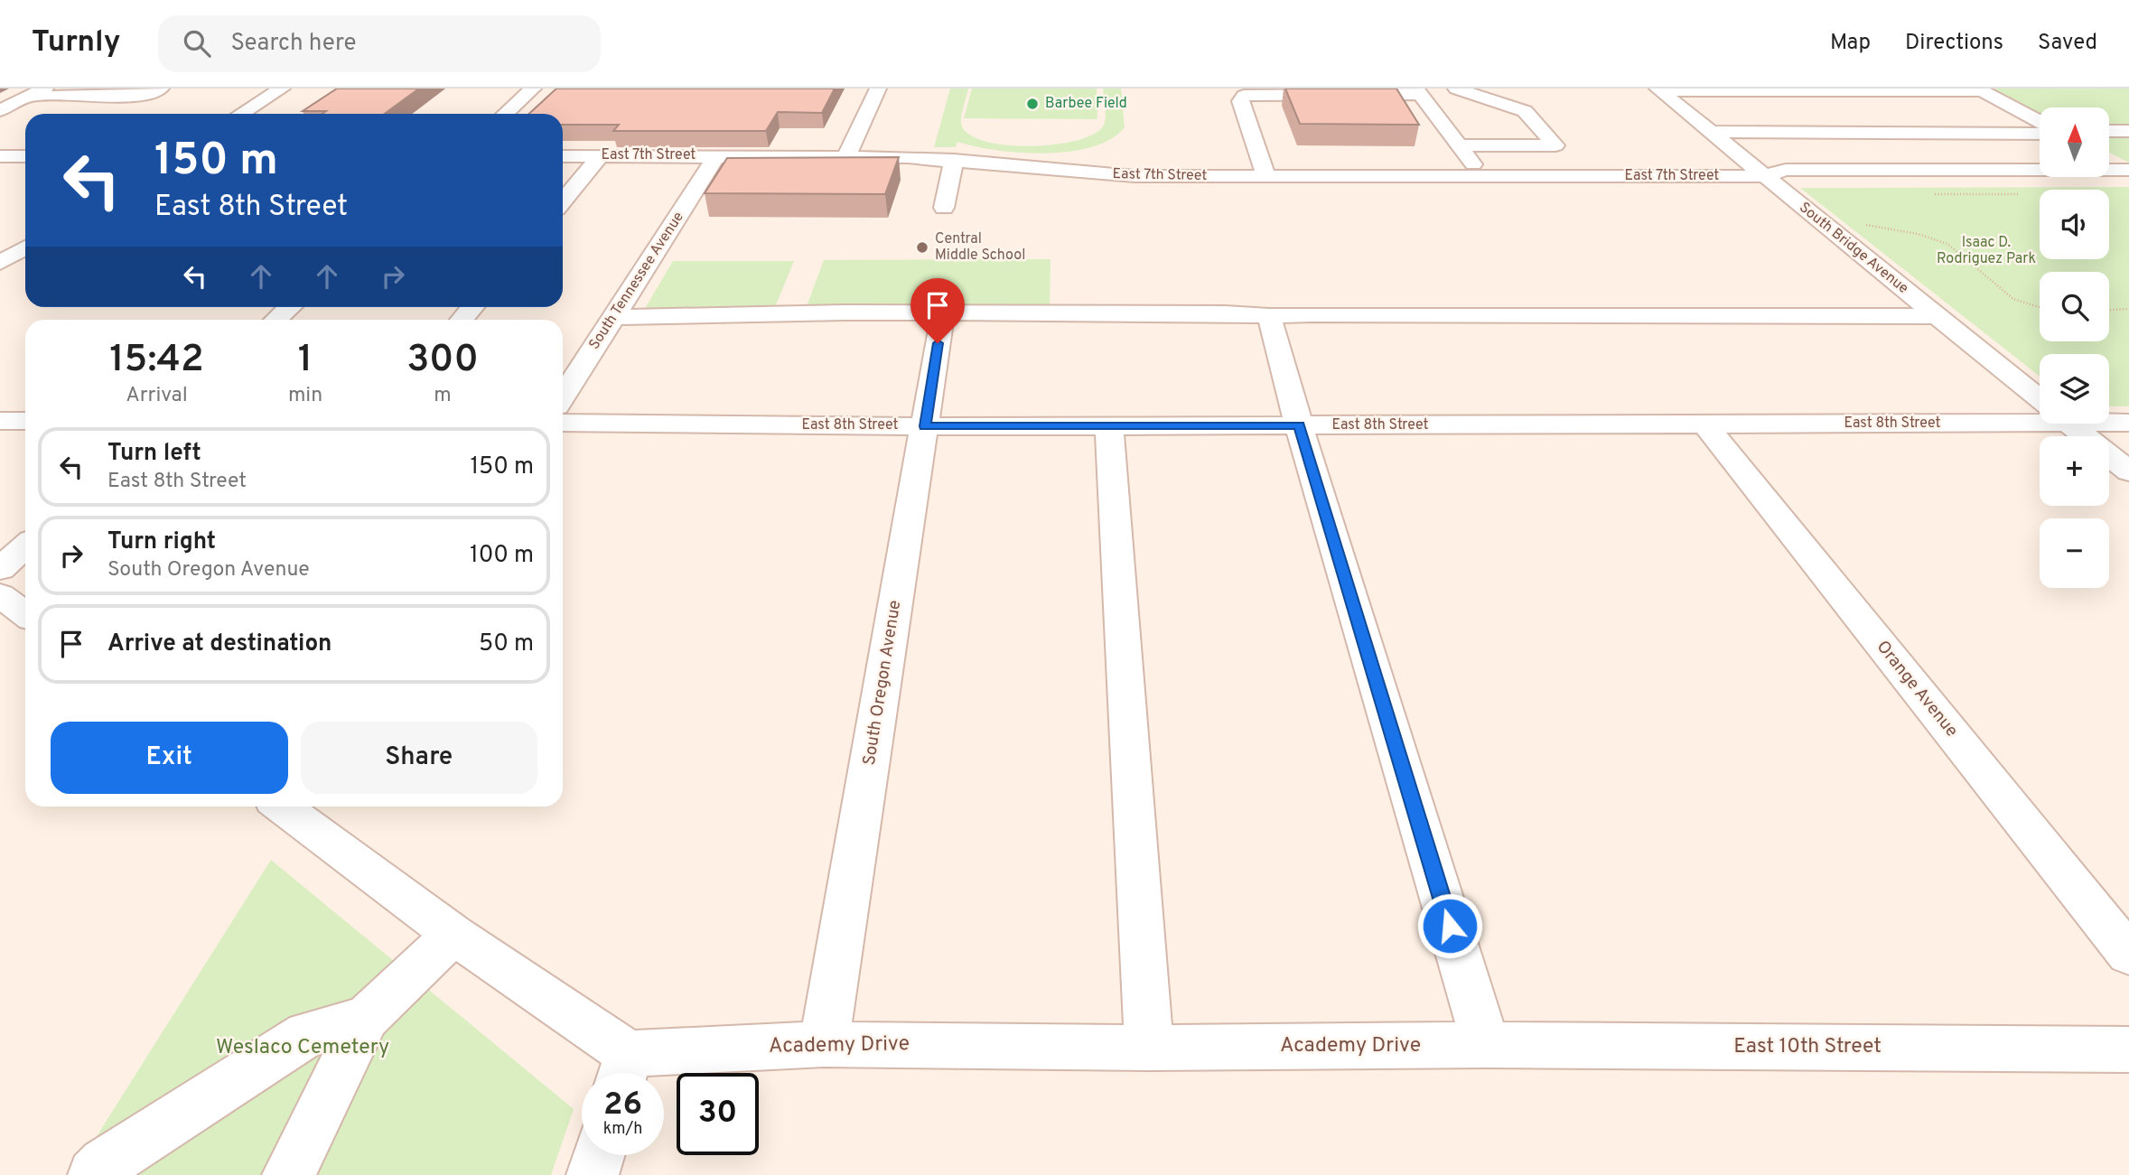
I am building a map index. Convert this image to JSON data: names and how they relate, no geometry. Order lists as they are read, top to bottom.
{
  "streets": {
    "street": [
      "East 7th Street",
      "South Bridge Avenue",
      "South Tennessee Avenue",
      "East 8th Street",
      "South Oregon Avenue",
      "Orange Avenue",
      "Academy Drive",
      "East 10th Street"
    ]
  },
  "crossings": [
    ["East 7th Street", "South Bridge Avenue"],
    ["East 7th Street", "South Tennessee Avenue"],
    ["East 8th Street", "South Oregon Avenue"],
    ["East 8th Street", "Orange Avenue"],
    ["South Oregon Avenue", "Academy Drive"],
    ["Academy Drive", "East 10th Street"]
  ],
  "parks": ["Isaac D. Rodriguez Park", "Weslaco Cemetery"],
  "places": ["Barbee Field", "Central Middle School"],
  "north": "top",
  "page": {
    "header": "Turnly",
    "search": "Search here",
    "nav": ["Map", "Directions", "Saved"],
    "map_buttons": ["+", "−"],
    "turn": ["150 m", "East 8th Street"],
    "eta": [
      "15:42",
      "Arrival",
      "1",
      "min",
      "300",
      "m"
    ],
    "list": [
      {
        "name": "Turn left",
        "note": "East 8th Street",
        "value": "150 m"
      },
      {
        "name": "Turn right",
        "note": "South Oregon Avenue",
        "value": "100 m"
      },
      {
        "name": "Arrive at destination",
        "value": "50 m"
      }
    ],
    "buttons": ["Exit", "Share"],
    "speed": "26 km/h",
    "limit": "30"
  }
}
